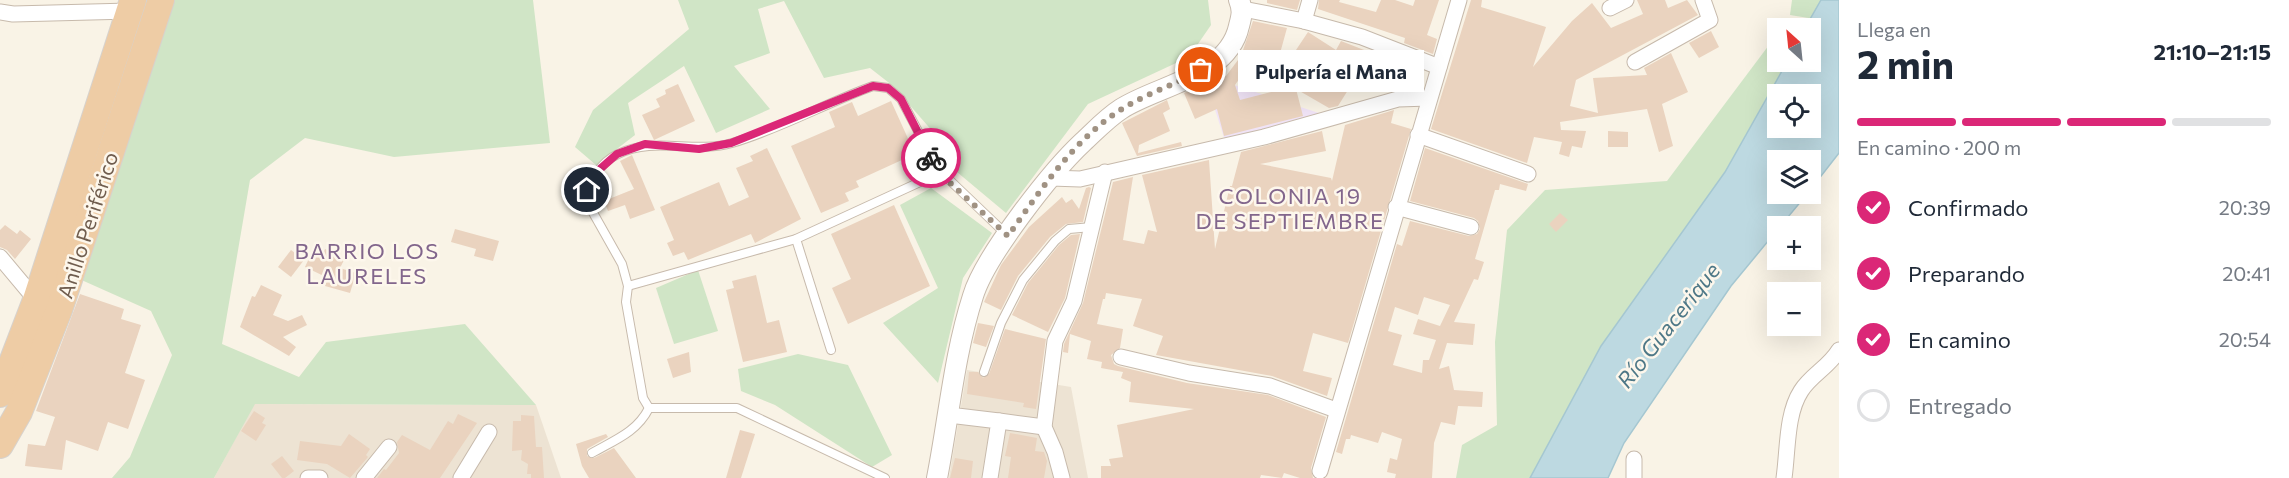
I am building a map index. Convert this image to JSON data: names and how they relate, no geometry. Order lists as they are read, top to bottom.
{
  "streets": {
    "highway": ["Anillo Periférico"]
  },
  "districts": ["COLONIA 19 DE SEPTIEMBRE", "BARRIO LOS LAURELES"],
  "water": ["Río Guacerique"],
  "places": ["Pulpería el Mana"],
  "north": "top left",
  "page": {
    "heading": ["2 min", "Llega en", "21:10–21:15"],
    "map_buttons": ["+", "−"],
    "bubble": "Pulpería el Mana",
    "bar": "En camino · 200 m",
    "list": [
      ["Confirmado", "20:39"],
      ["Preparando", "20:41"],
      ["En camino", "20:54"],
      "Entregado"
    ]
  }
}
